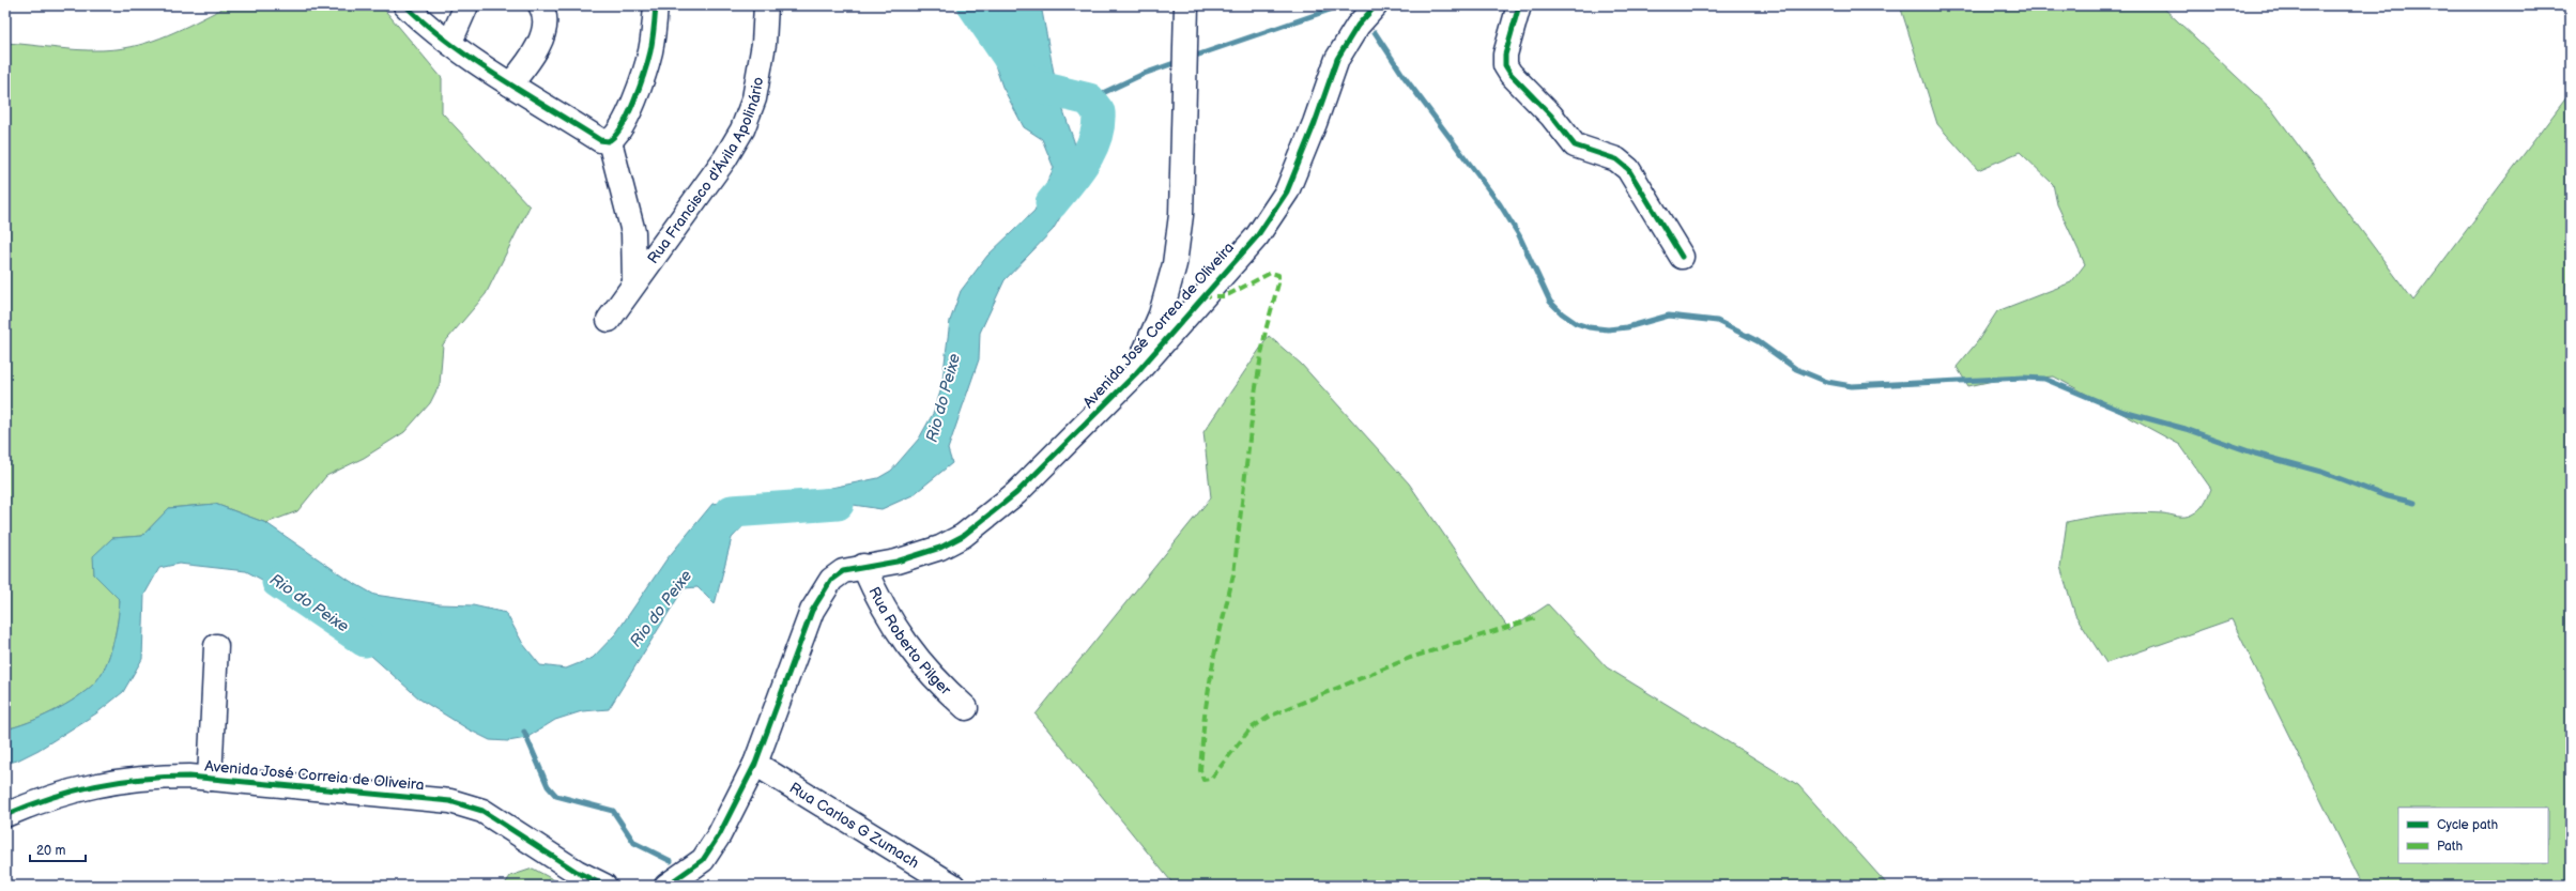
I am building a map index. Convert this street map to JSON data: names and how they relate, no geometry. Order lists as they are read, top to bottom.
{
  "streets": {
    "street": [
      "Rua Francisco d'Ávila Apolinário",
      "Avenida José Correa de Oliveira",
      "Rua Roberto Pilger",
      "Avenida José Correia de Oliveira",
      "Rua Carlos G Zumach"
    ]
  },
  "crossings": [
    ["Avenida José Correa de Oliveira", "Rua Roberto Pilger"]
  ],
  "water": ["Rio do Peixe"],
  "legend": ["Cycle path", "Path"],
  "scale_bar": "20 m"
}
